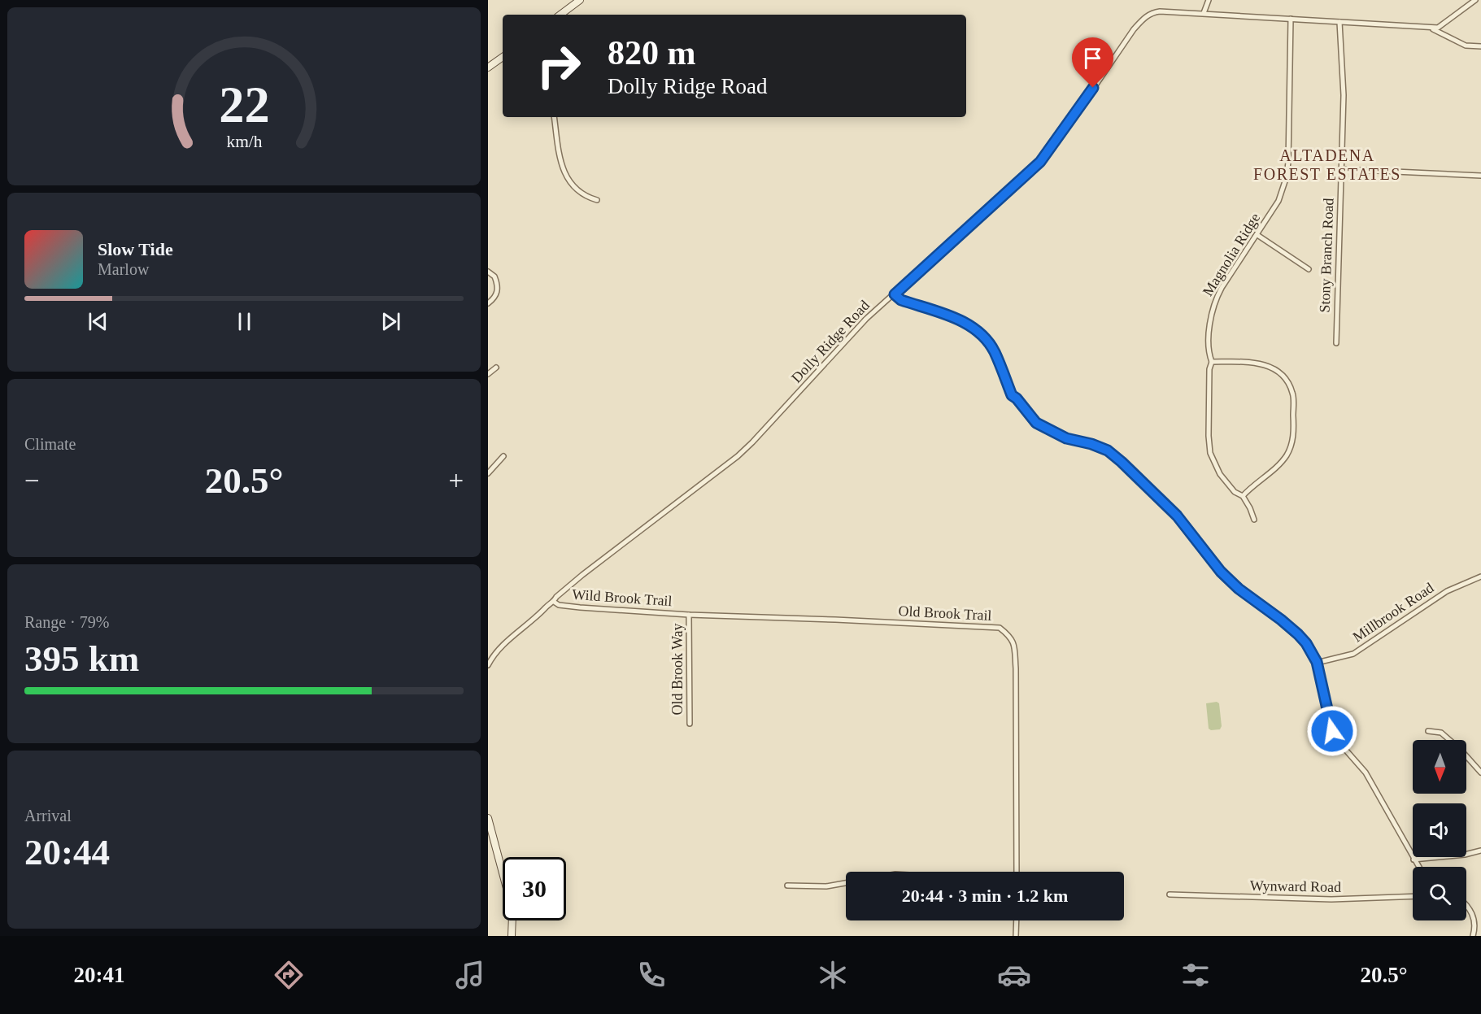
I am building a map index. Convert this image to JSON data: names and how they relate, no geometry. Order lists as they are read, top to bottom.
{
  "streets": {
    "street": [
      "Magnolia Ridge",
      "Stony Branch Road",
      "Dolly Ridge Road",
      "Wild Brook Trail",
      "Millbrook Road",
      "Old Brook Trail",
      "Old Brook Way",
      "Wynward Road"
    ]
  },
  "crossings": [
    ["Magnolia Ridge", "Dolly Ridge Road"],
    ["Stony Branch Road", "Dolly Ridge Road"],
    ["Dolly Ridge Road", "Wild Brook Trail"],
    ["Wild Brook Trail", "Old Brook Trail"],
    ["Wild Brook Trail", "Old Brook Way"],
    ["Old Brook Trail", "Old Brook Way"]
  ],
  "districts": ["ALTADENA FOREST ESTATES"],
  "north": "bottom",
  "page": {
    "turn": ["820 m", "Dolly Ridge Road"],
    "song": ["Slow Tide", "Marlow"],
    "tile": [
      "Climate",
      ["Range · 79%", "395 km"],
      ["Arrival", "20:44"]
    ],
    "heat": ["−", "20.5°", "+"],
    "limit": "30",
    "trip": "20:44 · 3 min · 1.2 km",
    "tabs": ["20:41", "20.5°"],
    "gauge": ["22", "km/h"]
  }
}
